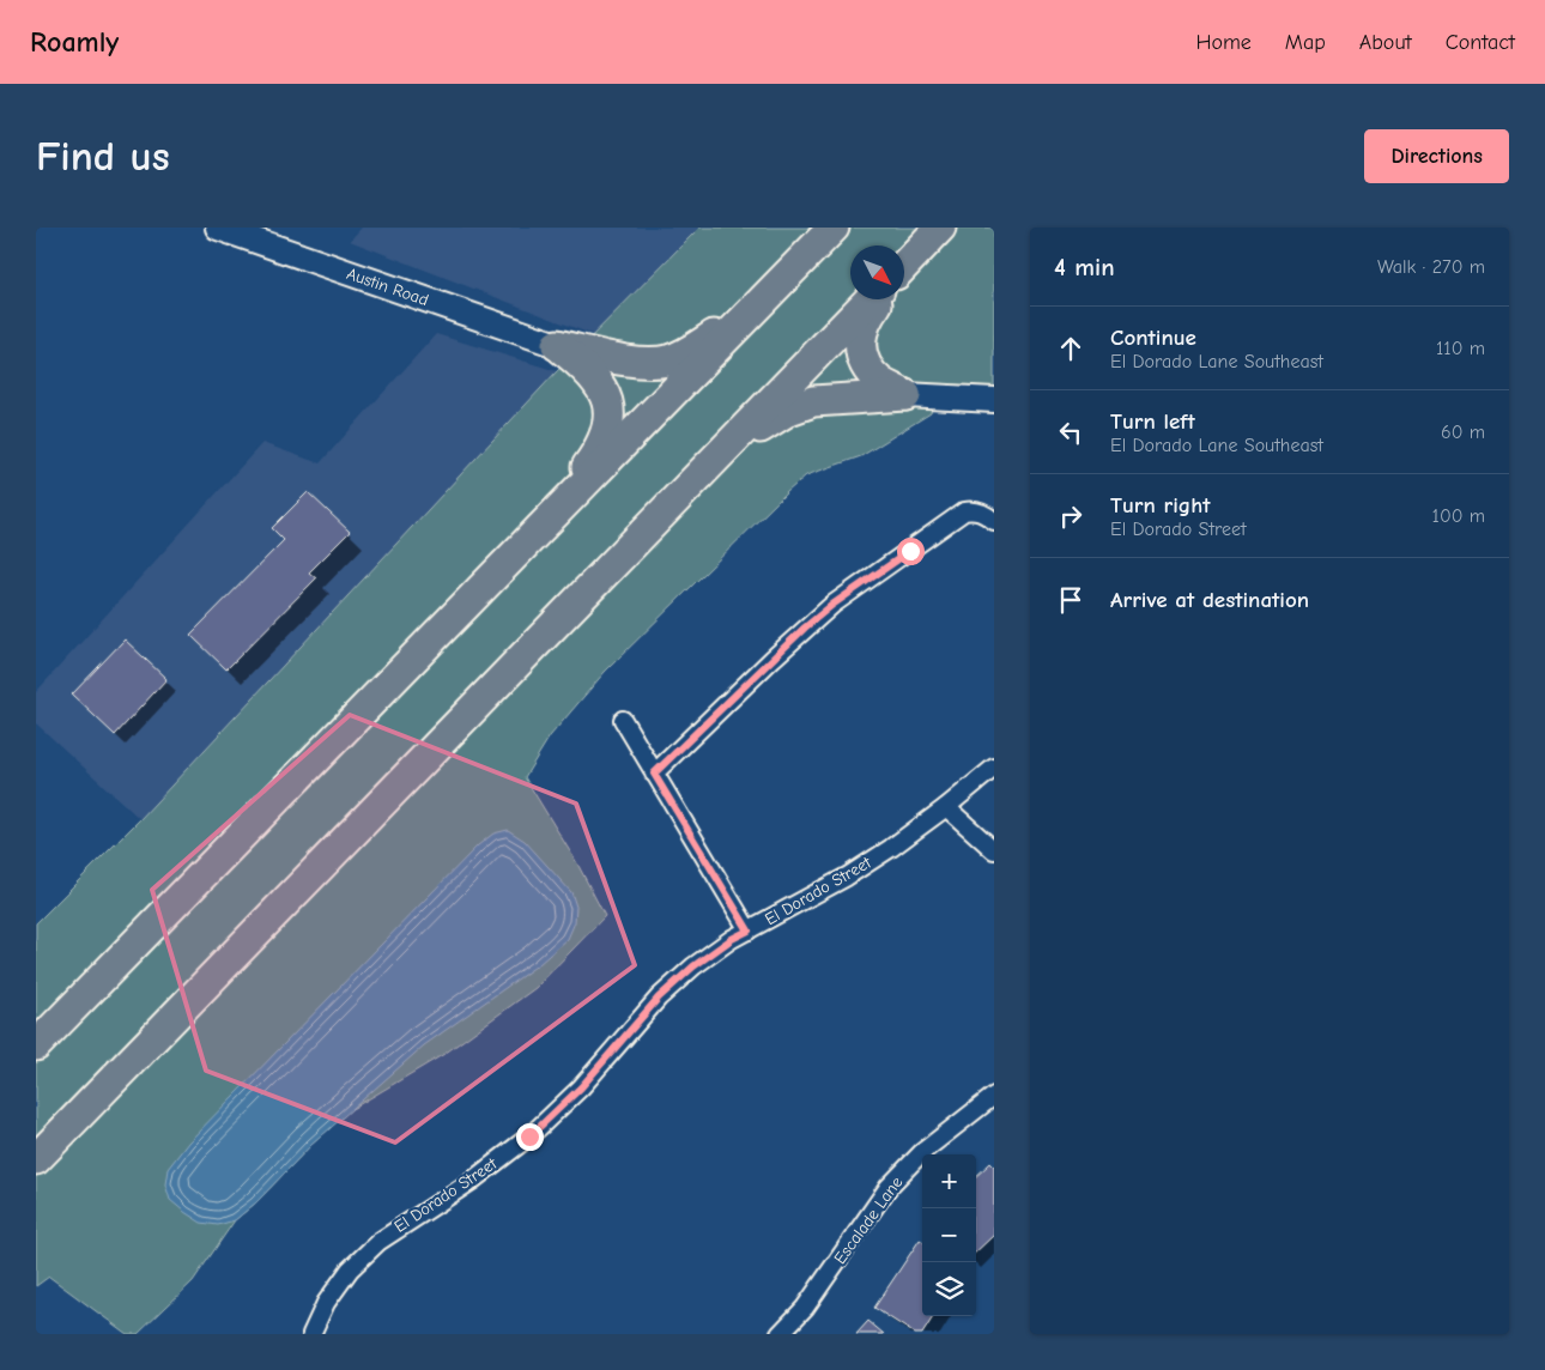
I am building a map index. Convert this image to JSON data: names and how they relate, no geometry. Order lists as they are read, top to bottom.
{
  "streets": {
    "street": ["Austin Road", "El Dorado Street", "Escalade Lane"]
  },
  "north": "bottom right",
  "page": {
    "header": "Roamly",
    "nav": [
      "Home",
      "Map",
      "About",
      "Contact"
    ],
    "buttons": "Directions",
    "title": "Find us",
    "heading": ["4 min", "Walk · 270 m"],
    "list": [
      ["Continue", "El Dorado Lane Southeast", "110 m"],
      ["Turn left", "El Dorado Lane Southeast", "60 m"],
      ["Turn right", "El Dorado Street", "100 m"],
      "Arrive at destination"
    ],
    "map_buttons": ["+", "−"]
  }
}
